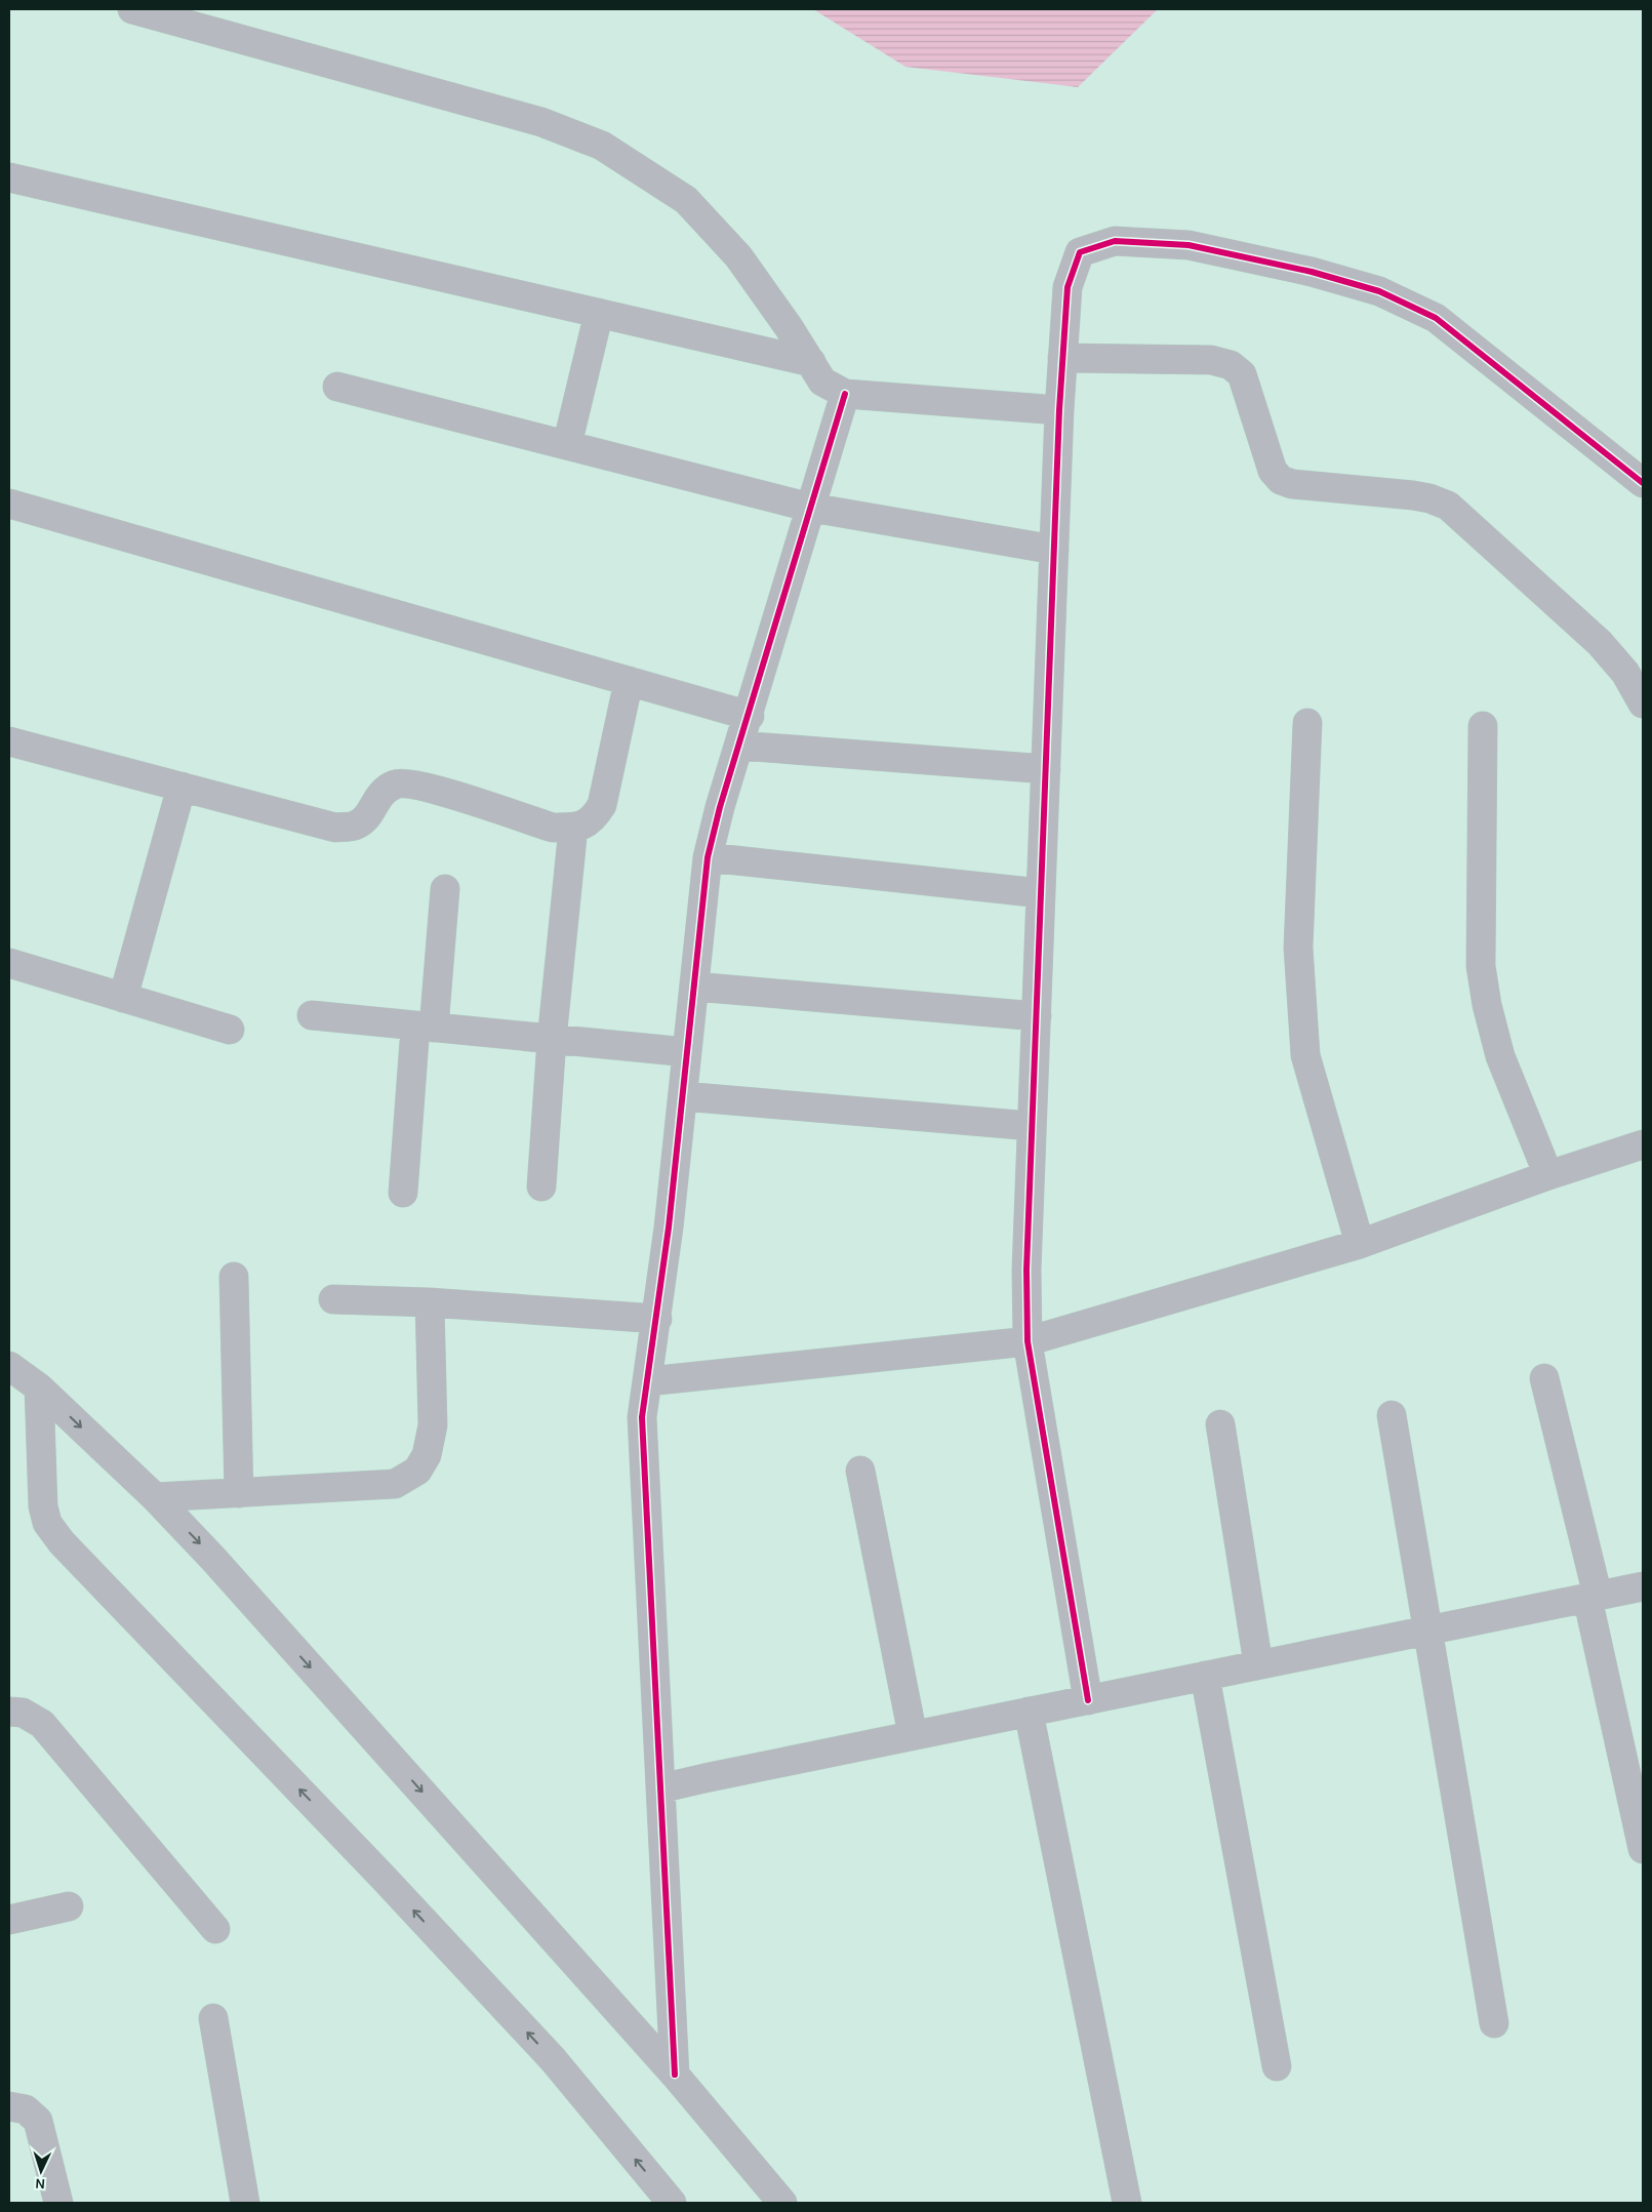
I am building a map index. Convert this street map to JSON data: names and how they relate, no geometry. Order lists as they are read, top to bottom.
{
  "north": "bottom"
}
